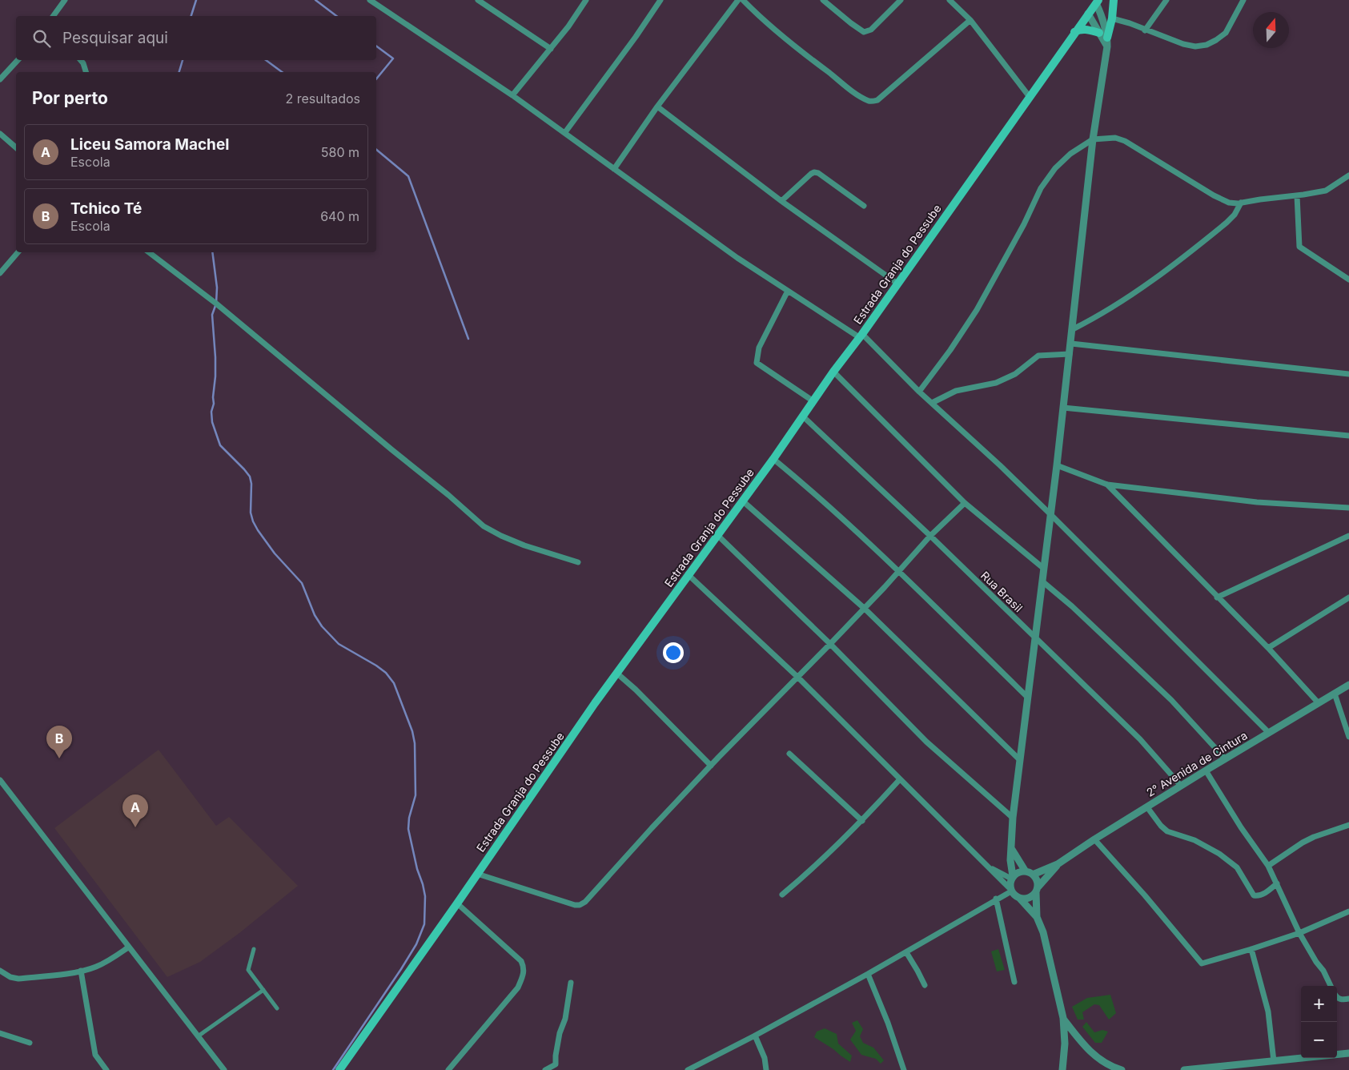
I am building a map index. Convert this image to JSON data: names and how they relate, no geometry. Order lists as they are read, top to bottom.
{
  "streets": {
    "main road": ["Estrada Granja do Pessube"],
    "street": ["Rua Brasil", "2° Avenida de Cintura"]
  },
  "crossings": [
    ["Estrada Granja do Pessube", "Rua Brasil"],
    ["Rua Brasil", "2° Avenida de Cintura"]
  ],
  "north": "top",
  "page": {
    "search": "Pesquisar aqui",
    "heading": ["Por perto", "2 resultados"],
    "list": [
      {
        "mark": "A",
        "name": "Liceu Samora Machel",
        "note": "Escola",
        "value": "580 m"
      },
      {
        "mark": "B",
        "name": "Tchico Té",
        "note": "Escola",
        "value": "640 m"
      }
    ],
    "pins": ["B", "A"],
    "map_buttons": ["+", "−"]
  }
}
